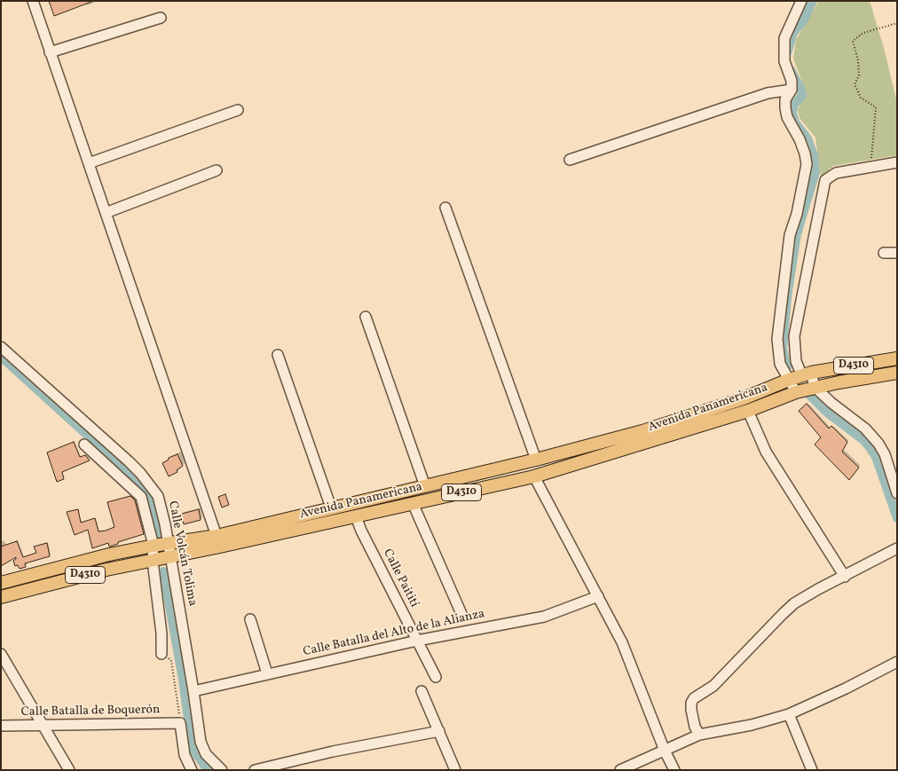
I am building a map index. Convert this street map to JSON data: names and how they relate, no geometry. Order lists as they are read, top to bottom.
{
  "streets": {
    "main road": ["D4310", "Avenida Panamericana"],
    "street": [
      "Calle Volcán Tolima",
      "Calle Paitití",
      "Calle Batalla del Alto de la Alianza",
      "Calle Batalla de Boquerón"
    ]
  },
  "crossings": [
    ["Avenida Panamericana", "Calle Volcán Tolima"],
    ["Avenida Panamericana", "Calle Paitití"],
    ["Calle Volcán Tolima", "Calle Batalla del Alto de la Alianza"],
    ["Calle Paitití", "Calle Batalla del Alto de la Alianza"]
  ]
}
